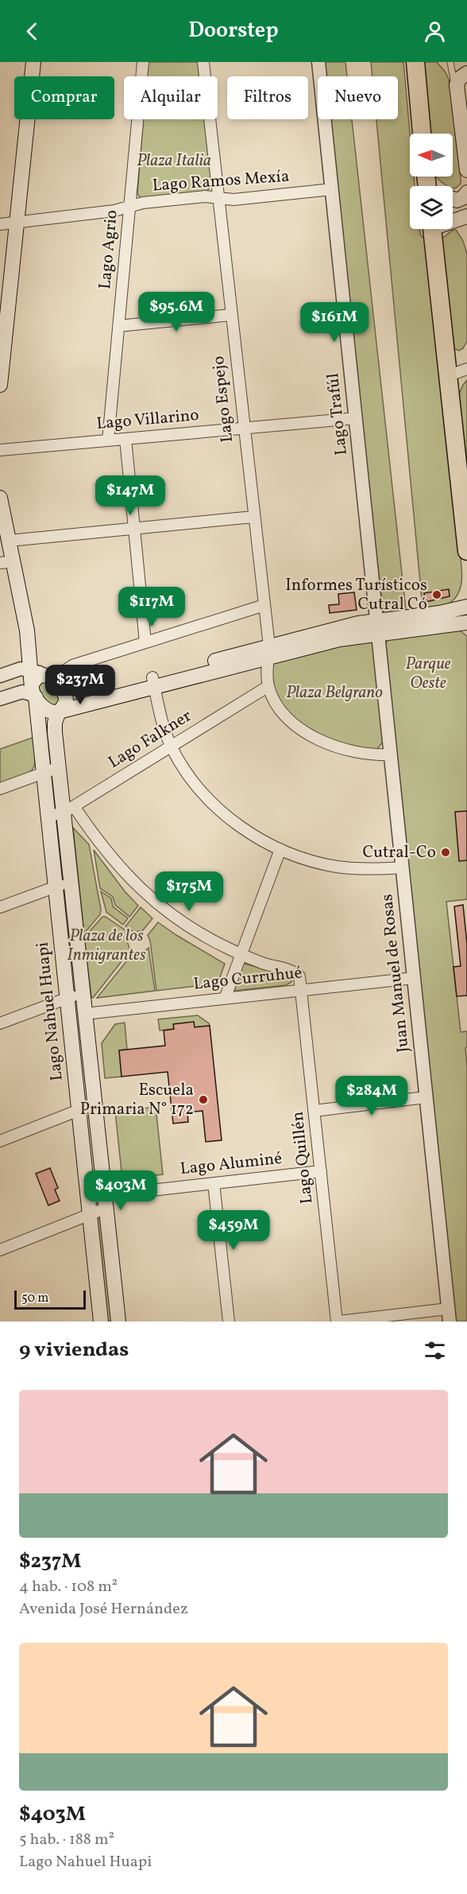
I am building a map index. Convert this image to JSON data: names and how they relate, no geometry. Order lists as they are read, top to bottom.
{
  "streets": {
    "main road": ["Lago Nahuel Huapi"],
    "street": [
      "Lago Ramos Mexía",
      "Lago Agrio",
      "Lago Espejo",
      "Lago Trafúl",
      "Lago Villarino",
      "Lago Falkner",
      "Juan Manuel de Rosas",
      "Lago Curruhué",
      "Lago Quillén",
      "Lago Aluminé"
    ]
  },
  "crossings": [
    ["Lago Ramos Mexía", "Lago Agrio"],
    ["Lago Ramos Mexía", "Lago Espejo"],
    ["Lago Ramos Mexía", "Lago Trafúl"],
    ["Lago Agrio", "Lago Villarino"],
    ["Lago Espejo", "Lago Villarino"],
    ["Lago Espejo", "Lago Falkner"],
    ["Lago Trafúl", "Lago Villarino"],
    ["Lago Trafúl", "Juan Manuel de Rosas"],
    ["Lago Falkner", "Lago Nahuel Huapi"],
    ["Juan Manuel de Rosas", "Lago Curruhué"],
    ["Lago Curruhué", "Lago Nahuel Huapi"],
    ["Lago Curruhué", "Lago Quillén"],
    ["Lago Nahuel Huapi", "Lago Aluminé"],
    ["Lago Quillén", "Lago Aluminé"]
  ],
  "parks": [
    "Plaza Italia",
    "Parque Oeste",
    "Plaza Belgrano",
    "Plaza de los Inmigrantes"
  ],
  "places": ["Informes Turísticos Cutral Có", "Cutral-Co", "Escuela Primaria N° 172"],
  "scale_bar": "50 m",
  "north": "left",
  "page": {
    "header": "Doorstep",
    "chip": [
      "Comprar",
      "Alquilar",
      "Filtros",
      "Nuevo"
    ],
    "price": [
      "$95.6M",
      "$161M",
      "$147M",
      "$117M",
      "$237M",
      "$175M",
      "$284M",
      "$403M",
      "$459M"
    ],
    "scale": "50 m",
    "heading": "9 viviendas",
    "list": [
      {
        "name": "$237M",
        "note": "4 hab. · 108 m² · Avenida José Hernández"
      },
      {
        "name": "$403M",
        "note": "5 hab. · 188 m² · Lago Nahuel Huapi"
      }
    ]
  }
}
